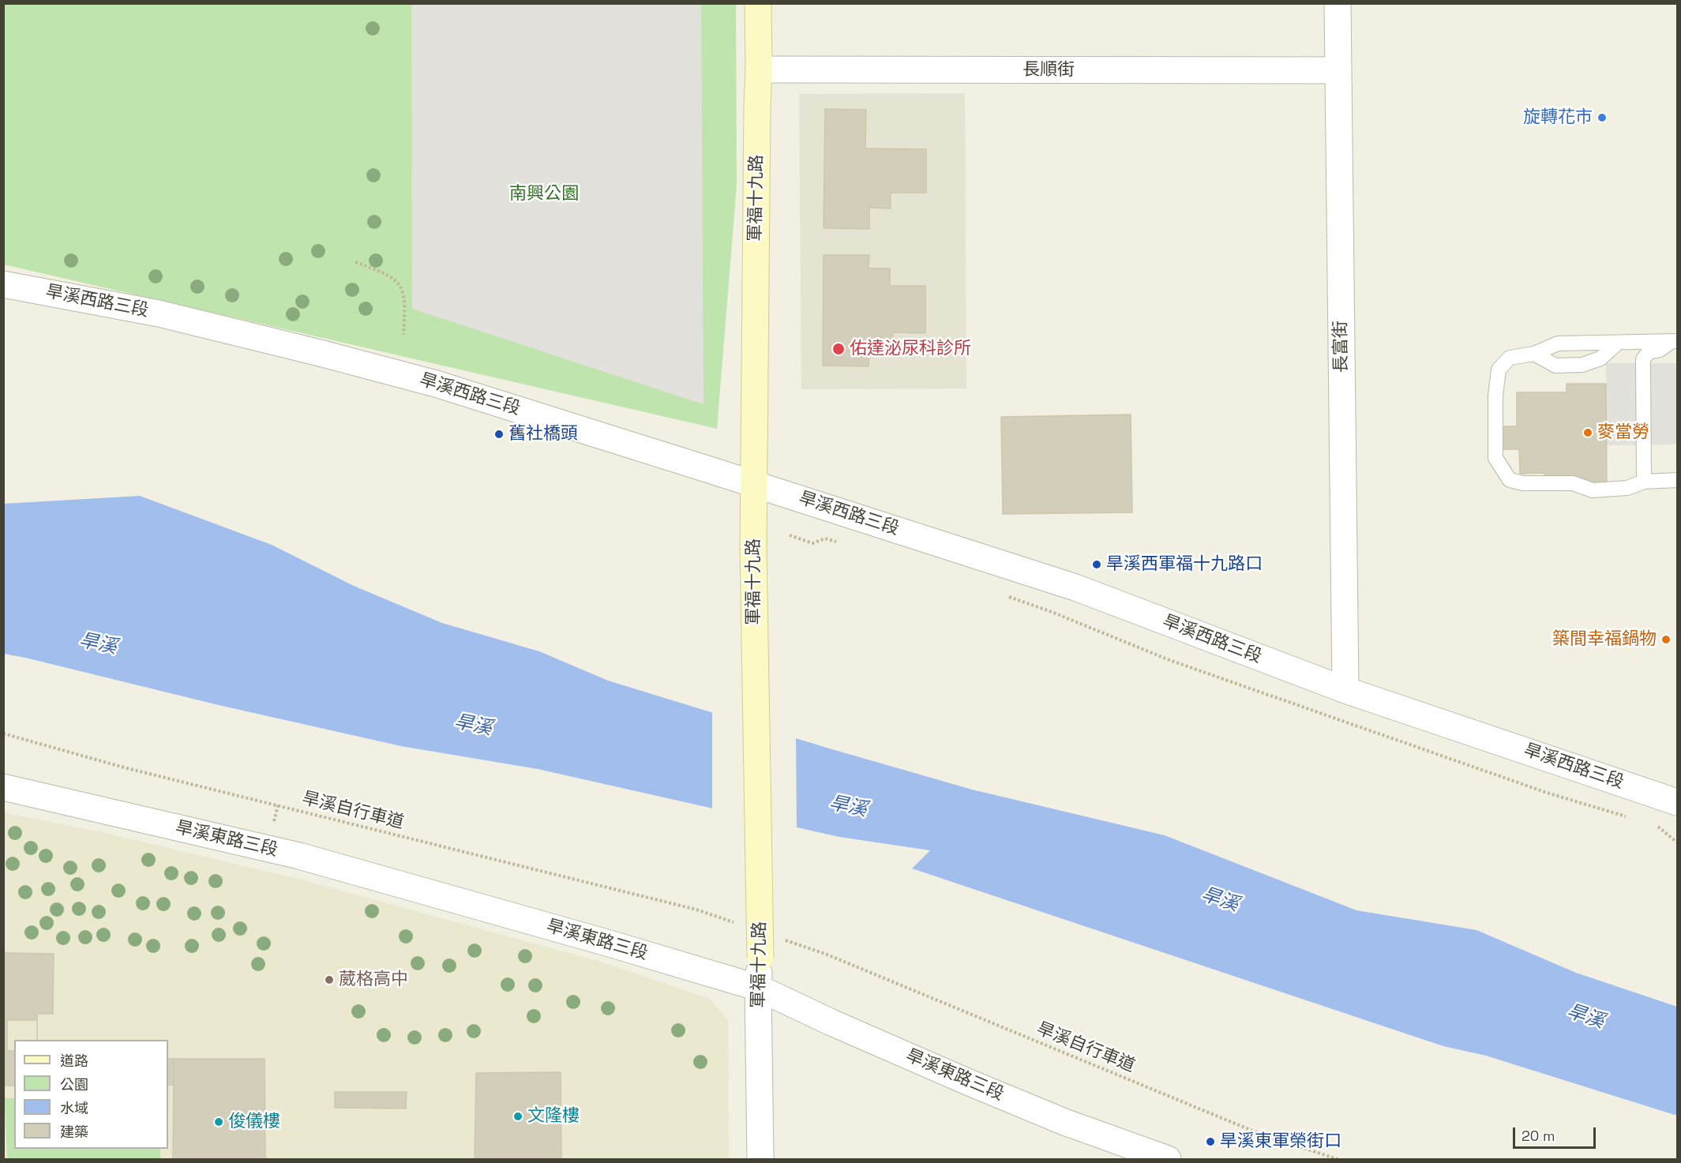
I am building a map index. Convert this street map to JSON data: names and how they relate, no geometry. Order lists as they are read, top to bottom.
{
  "streets": {
    "street": [
      "長順街",
      "軍福十九路",
      "旱溪西路三段",
      "長富街",
      "旱溪東路三段"
    ],
    "path": ["旱溪自行車道"]
  },
  "crossings": [
    ["長順街", "軍福十九路"],
    ["長順街", "長富街"],
    ["軍福十九路", "旱溪西路三段"],
    ["軍福十九路", "旱溪東路三段"],
    ["旱溪西路三段", "長富街"]
  ],
  "water": ["旱溪"],
  "parks": ["南興公園"],
  "places": [
    "旋轉花市",
    "佑達泌尿科診所",
    "麥當勞",
    "舊社橋頭",
    "旱溪西軍福十九路口",
    "築間幸福鍋物",
    "葳格高中",
    "文隆樓",
    "俊儀樓",
    "旱溪東軍榮街口"
  ],
  "legend": [
    "道路",
    "公園",
    "水域",
    "建築"
  ],
  "scale_bar": "20 m"
}
